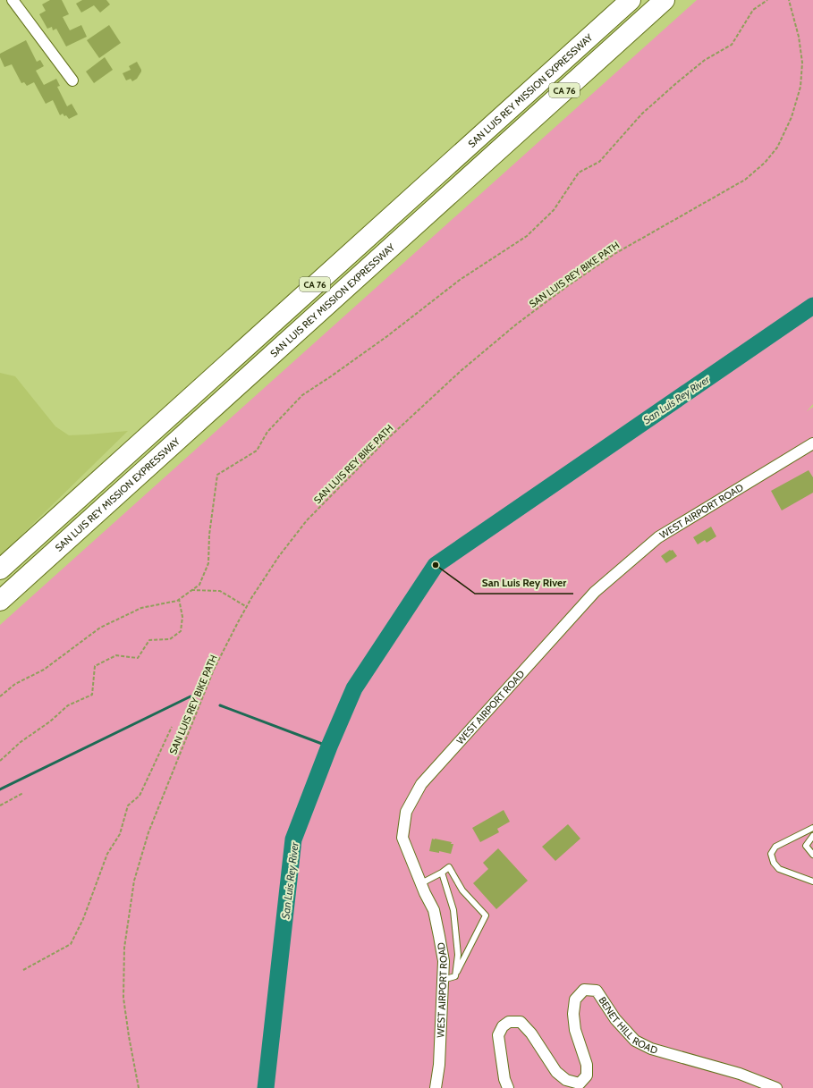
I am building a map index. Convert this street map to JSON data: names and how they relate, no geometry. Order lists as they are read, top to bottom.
{
  "streets": {
    "highway": ["SAN LUIS REY MISSION EXPRESSWAY", "CA 76"],
    "street": ["WEST AIRPORT ROAD", "BENET HILL ROAD"],
    "path": ["SAN LUIS REY BIKE PATH"]
  },
  "water": ["San Luis Rey River"],
  "places": ["San Luis Rey River"]
}
